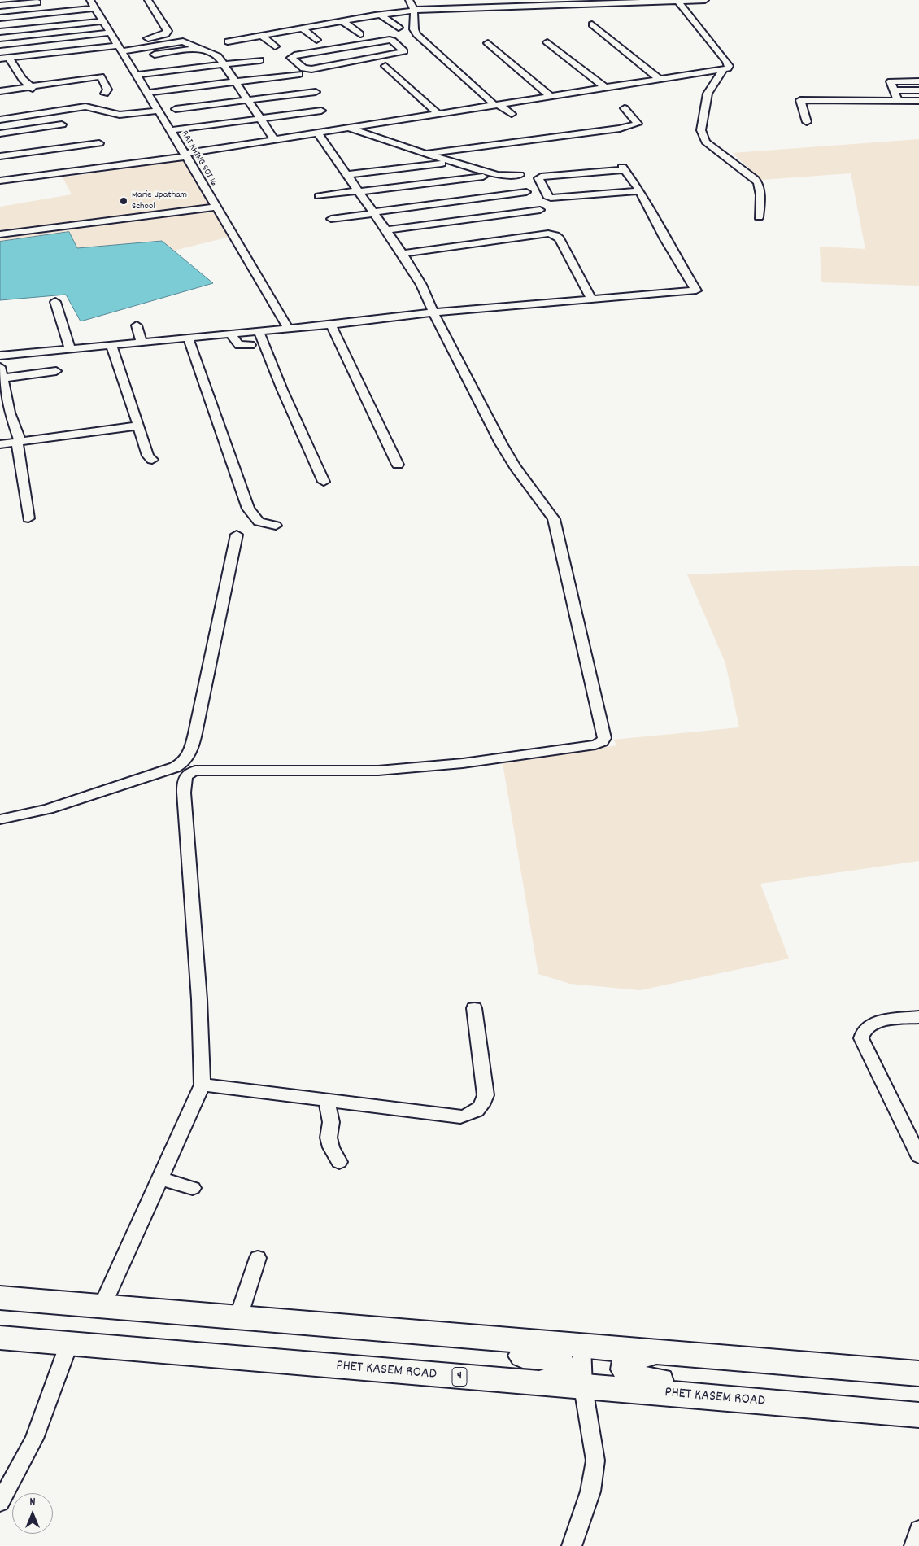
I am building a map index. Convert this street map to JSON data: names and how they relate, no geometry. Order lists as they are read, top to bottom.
{
  "streets": {
    "main road": ["PHET KASEM ROAD", "4"],
    "street": ["RAI KHING SOI 16"]
  },
  "places": ["Marie Upatham School"],
  "north": "top"
}
